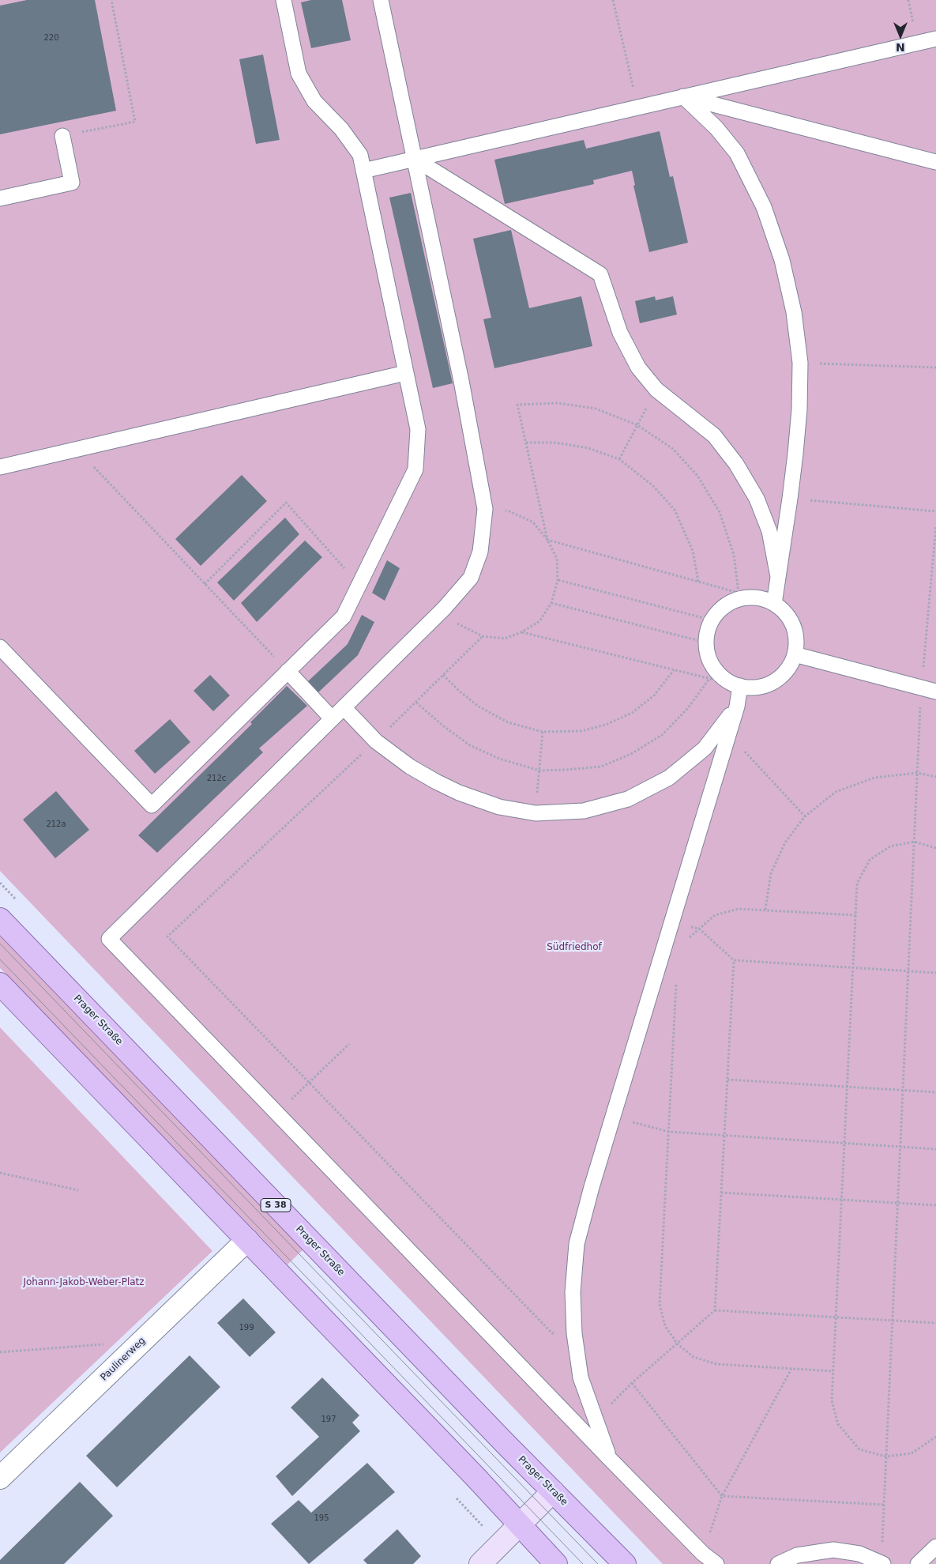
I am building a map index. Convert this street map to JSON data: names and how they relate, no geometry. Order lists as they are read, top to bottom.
{
  "streets": {
    "main road": ["Prager Straße", "S 38"],
    "street": ["Paulinerweg"]
  },
  "parks": ["Südfriedhof", "Johann-Jakob-Weber-Platz"],
  "house_numbers": [
    "220",
    "212c",
    "212a",
    "199",
    "197",
    "195"
  ],
  "north": "bottom"
}
